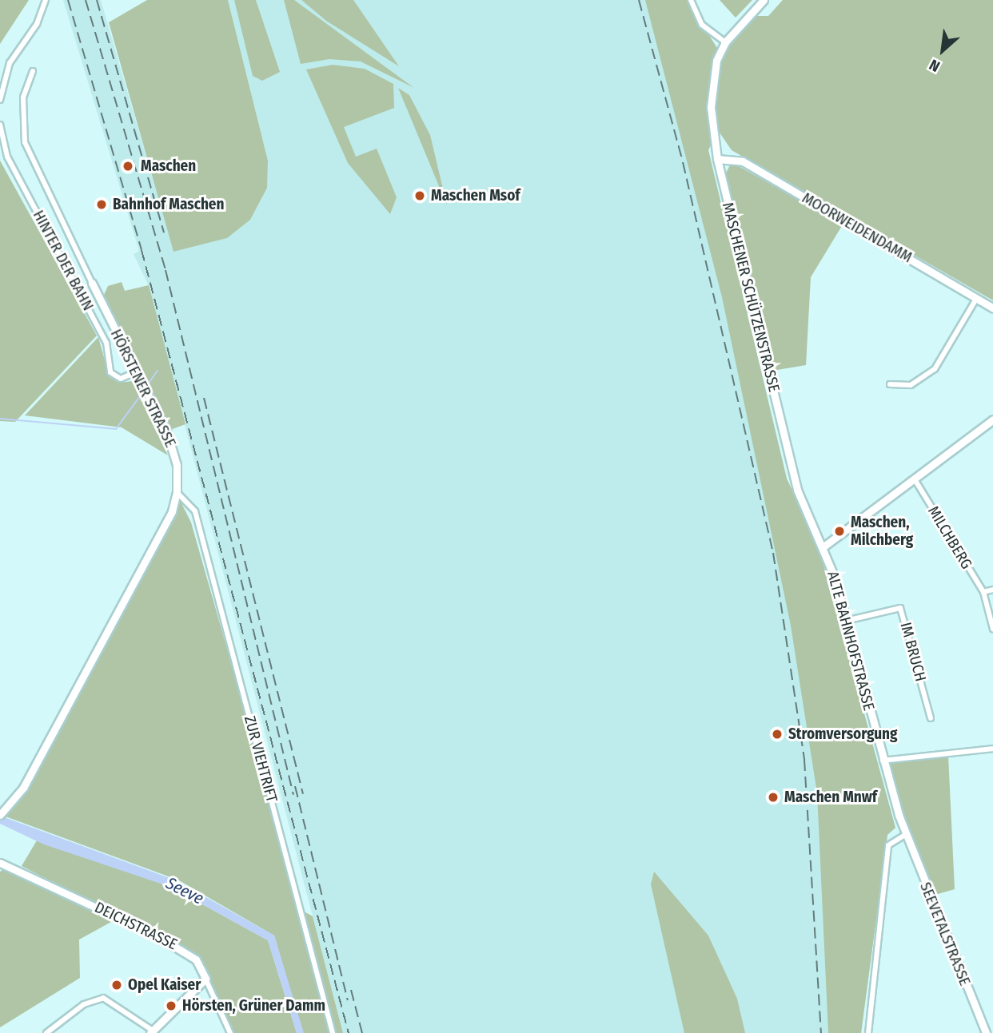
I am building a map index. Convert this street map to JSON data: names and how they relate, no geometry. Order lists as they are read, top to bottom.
{
  "streets": {
    "street": [
      "MOORWEIDENDAMM",
      "HINTER DER BAHN",
      "MASCHENER SCHÜTZENSTRASSE",
      "HÖRSTENER STRASSE",
      "MILCHBERG",
      "ALTE BAHNHOFSTRASSE",
      "IM BRUCH",
      "ZUR VIEHTRIFT",
      "DEICHSTRASSE",
      "SEEVETALSTRASSE"
    ]
  },
  "crossings": [
    ["MOORWEIDENDAMM", "MASCHENER SCHÜTZENSTRASSE"],
    ["HINTER DER BAHN", "HÖRSTENER STRASSE"],
    ["MASCHENER SCHÜTZENSTRASSE", "ALTE BAHNHOFSTRASSE"],
    ["HÖRSTENER STRASSE", "ZUR VIEHTRIFT"],
    ["ALTE BAHNHOFSTRASSE", "IM BRUCH"],
    ["ALTE BAHNHOFSTRASSE", "SEEVETALSTRASSE"]
  ],
  "water": ["Seeve"],
  "places": [
    "Maschen",
    "Maschen Msof",
    "Bahnhof Maschen",
    "Maschen, Milchberg",
    "Stromversorgung",
    "Maschen Mnwf",
    "Opel Kaiser",
    "Hörsten, Grüner Damm"
  ],
  "north": "bottom left"
}
